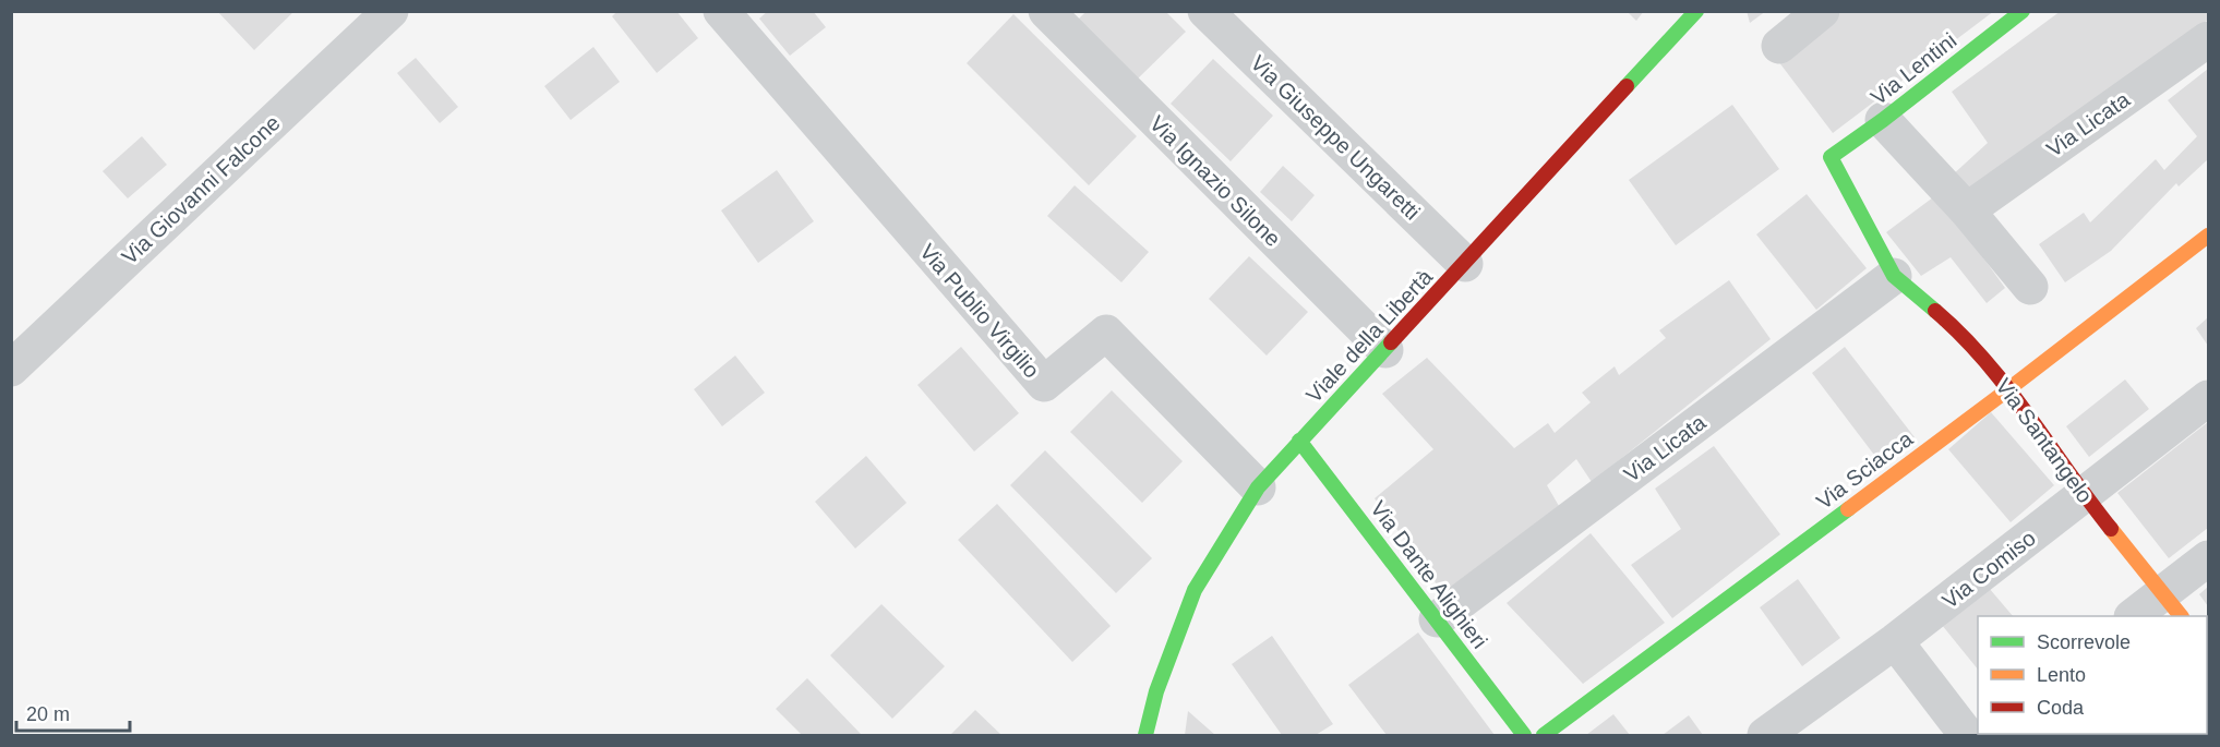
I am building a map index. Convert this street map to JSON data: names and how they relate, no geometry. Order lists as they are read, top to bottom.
{
  "streets": {
    "street": [
      "Via Lentini",
      "Via Licata",
      "Via Giuseppe Ungaretti",
      "Via Ignazio Silone",
      "Via Giovanni Falcone",
      "Via Publio Virgilio",
      "Viale della Libertà",
      "Via Santangelo",
      "Via Sciacca",
      "Via Comiso",
      "Via Dante Alighieri"
    ]
  },
  "crossings": [
    ["Via Lentini", "Via Licata"],
    ["Via Lentini", "Via Santangelo"],
    ["Via Licata", "Via Santangelo"],
    ["Via Licata", "Via Dante Alighieri"],
    ["Via Giuseppe Ungaretti", "Viale della Libertà"],
    ["Via Ignazio Silone", "Viale della Libertà"],
    ["Via Publio Virgilio", "Viale della Libertà"],
    ["Viale della Libertà", "Via Dante Alighieri"],
    ["Via Santangelo", "Via Sciacca"],
    ["Via Santangelo", "Via Comiso"]
  ],
  "legend": ["Scorrevole", "Lento", "Coda"],
  "scale_bar": "20 m"
}
